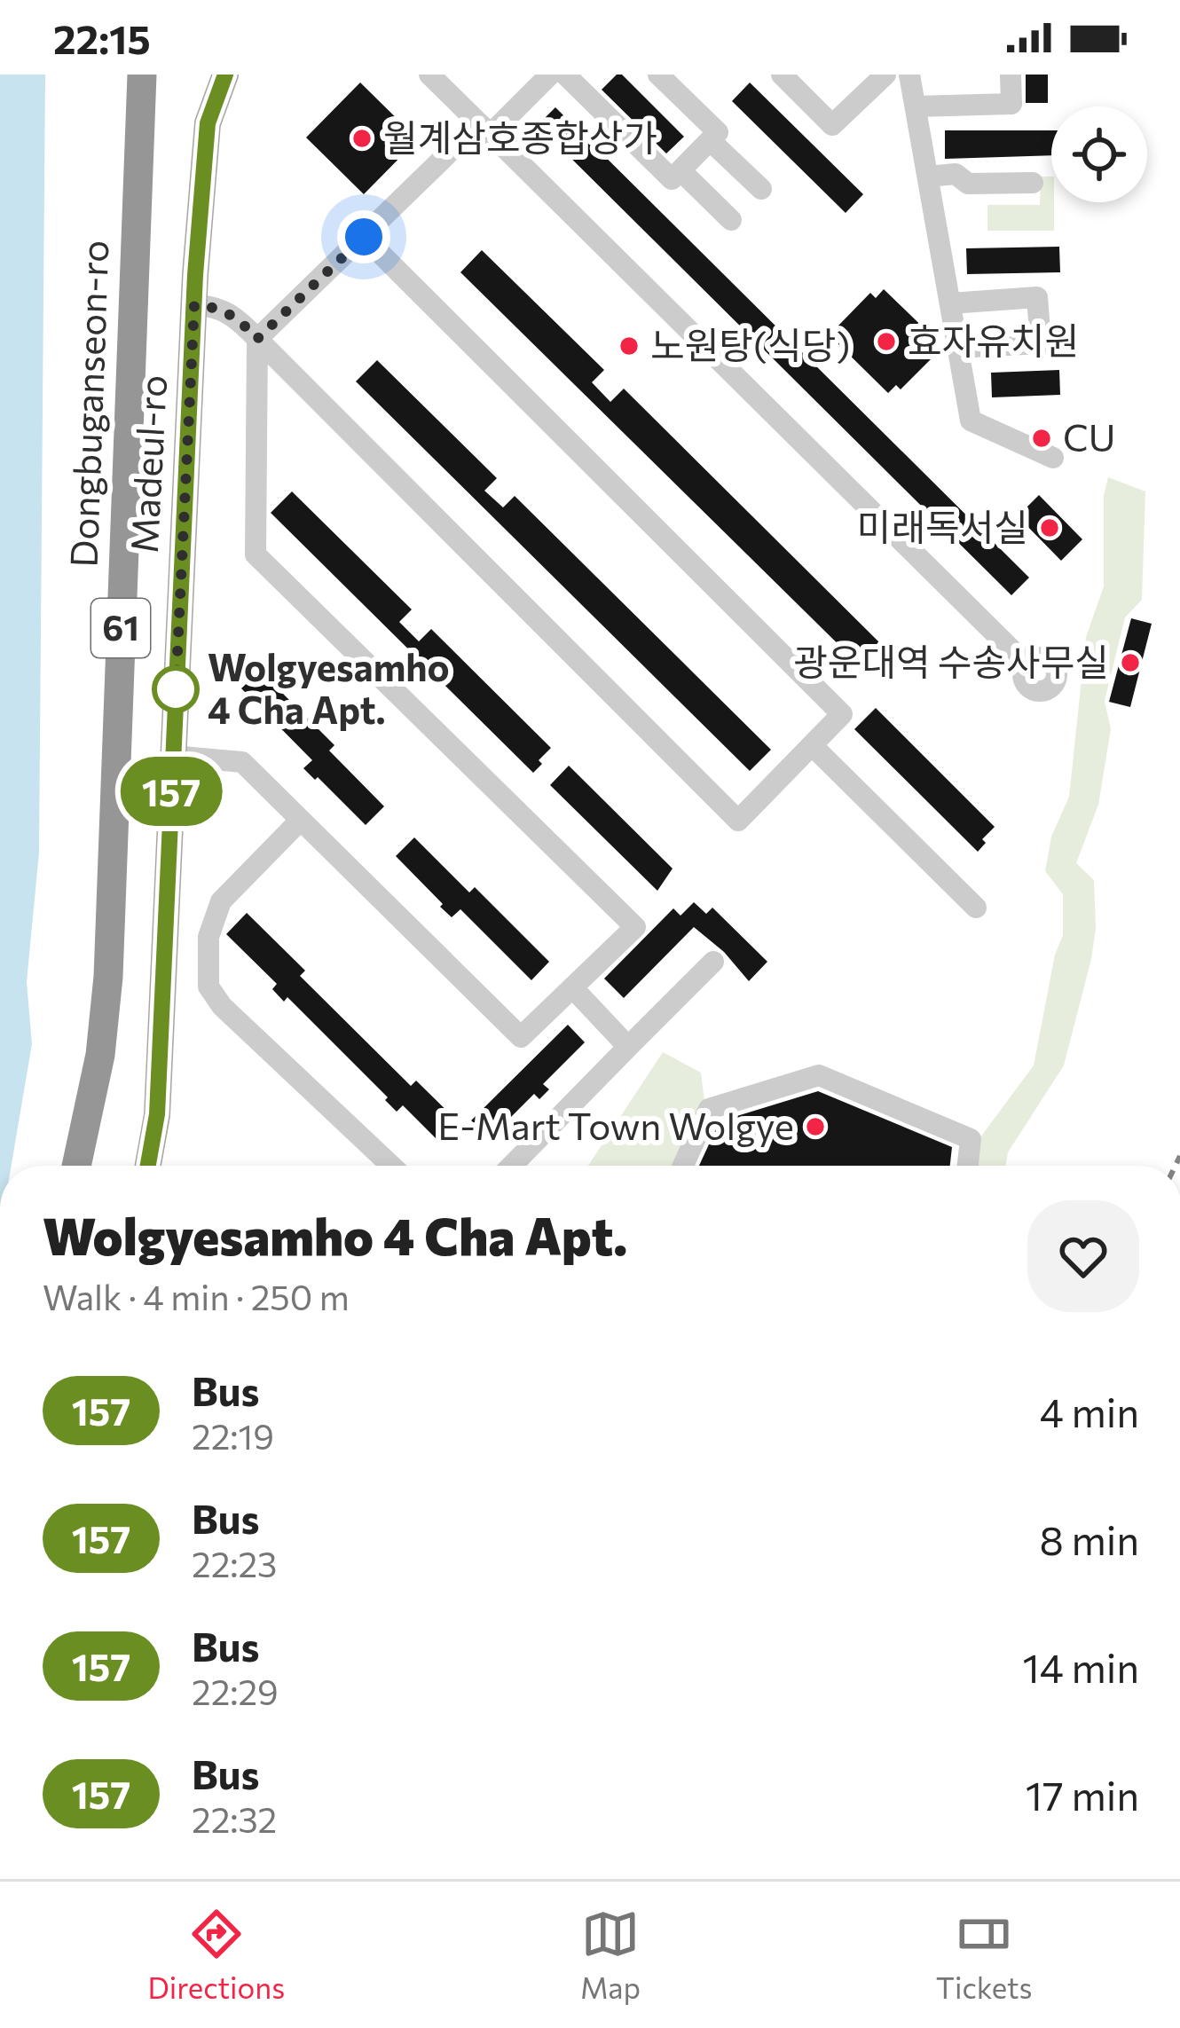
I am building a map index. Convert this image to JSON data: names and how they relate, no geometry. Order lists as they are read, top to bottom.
{
  "streets": {
    "highway": ["Dongbuganseon-ro", "61"],
    "main road": ["Madeul-ro"]
  },
  "places": [
    "월계삼호종합상가",
    "효자유치원",
    "노원탕(식당)",
    "CU",
    "미래독서실",
    "광운대역 수송사무실",
    "Wolgyesamho 4 Cha Apt.",
    "E-Mart Town Wolgye"
  ],
  "lines": ["bus line 157"],
  "page": {
    "status": "22:15",
    "on_map": "157",
    "heading": ["Wolgyesamho 4 Cha Apt.", "Walk · 4 min · 250 m"],
    "list": [
      {
        "mark": "157",
        "name": "Bus",
        "note": "22:19",
        "value": "4 min"
      },
      {
        "mark": "157",
        "name": "Bus",
        "note": "22:23",
        "value": "8 min"
      },
      {
        "mark": "157",
        "name": "Bus",
        "note": "22:29",
        "value": "14 min"
      },
      {
        "mark": "157",
        "name": "Bus",
        "note": "22:32",
        "value": "17 min"
      }
    ],
    "tabs": ["Directions", "Map", "Tickets"]
  }
}
